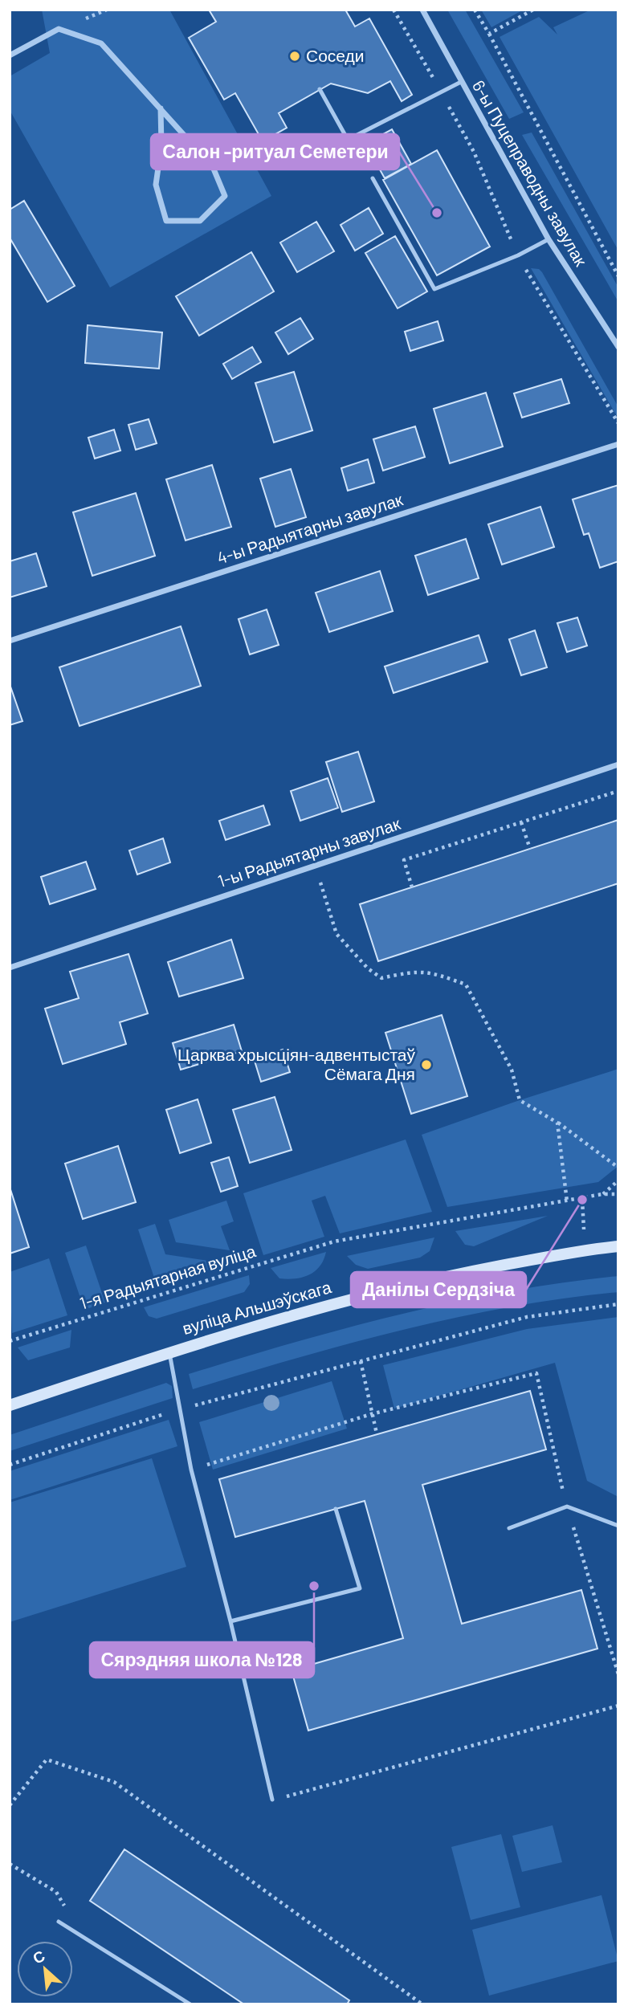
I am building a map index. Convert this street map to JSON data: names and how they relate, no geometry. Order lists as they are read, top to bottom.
{
  "streets": {
    "main road": ["вуліца Альшэўскага"],
    "street": ["6-ы Пуцеправодны завулак", "4-ы Радыятарны завулак", "1-ы Радыятарны завулак"],
    "path": ["1-я Радыятарная вуліца"]
  },
  "places": [
    "Соседи",
    "Салон -ритуал Семетери",
    "Царква хрысціян-адвентыстаў Сёмага Дня",
    "Данілы Сердзіча",
    "Сярэдняя школа №128"
  ],
  "north": "top left"
}
